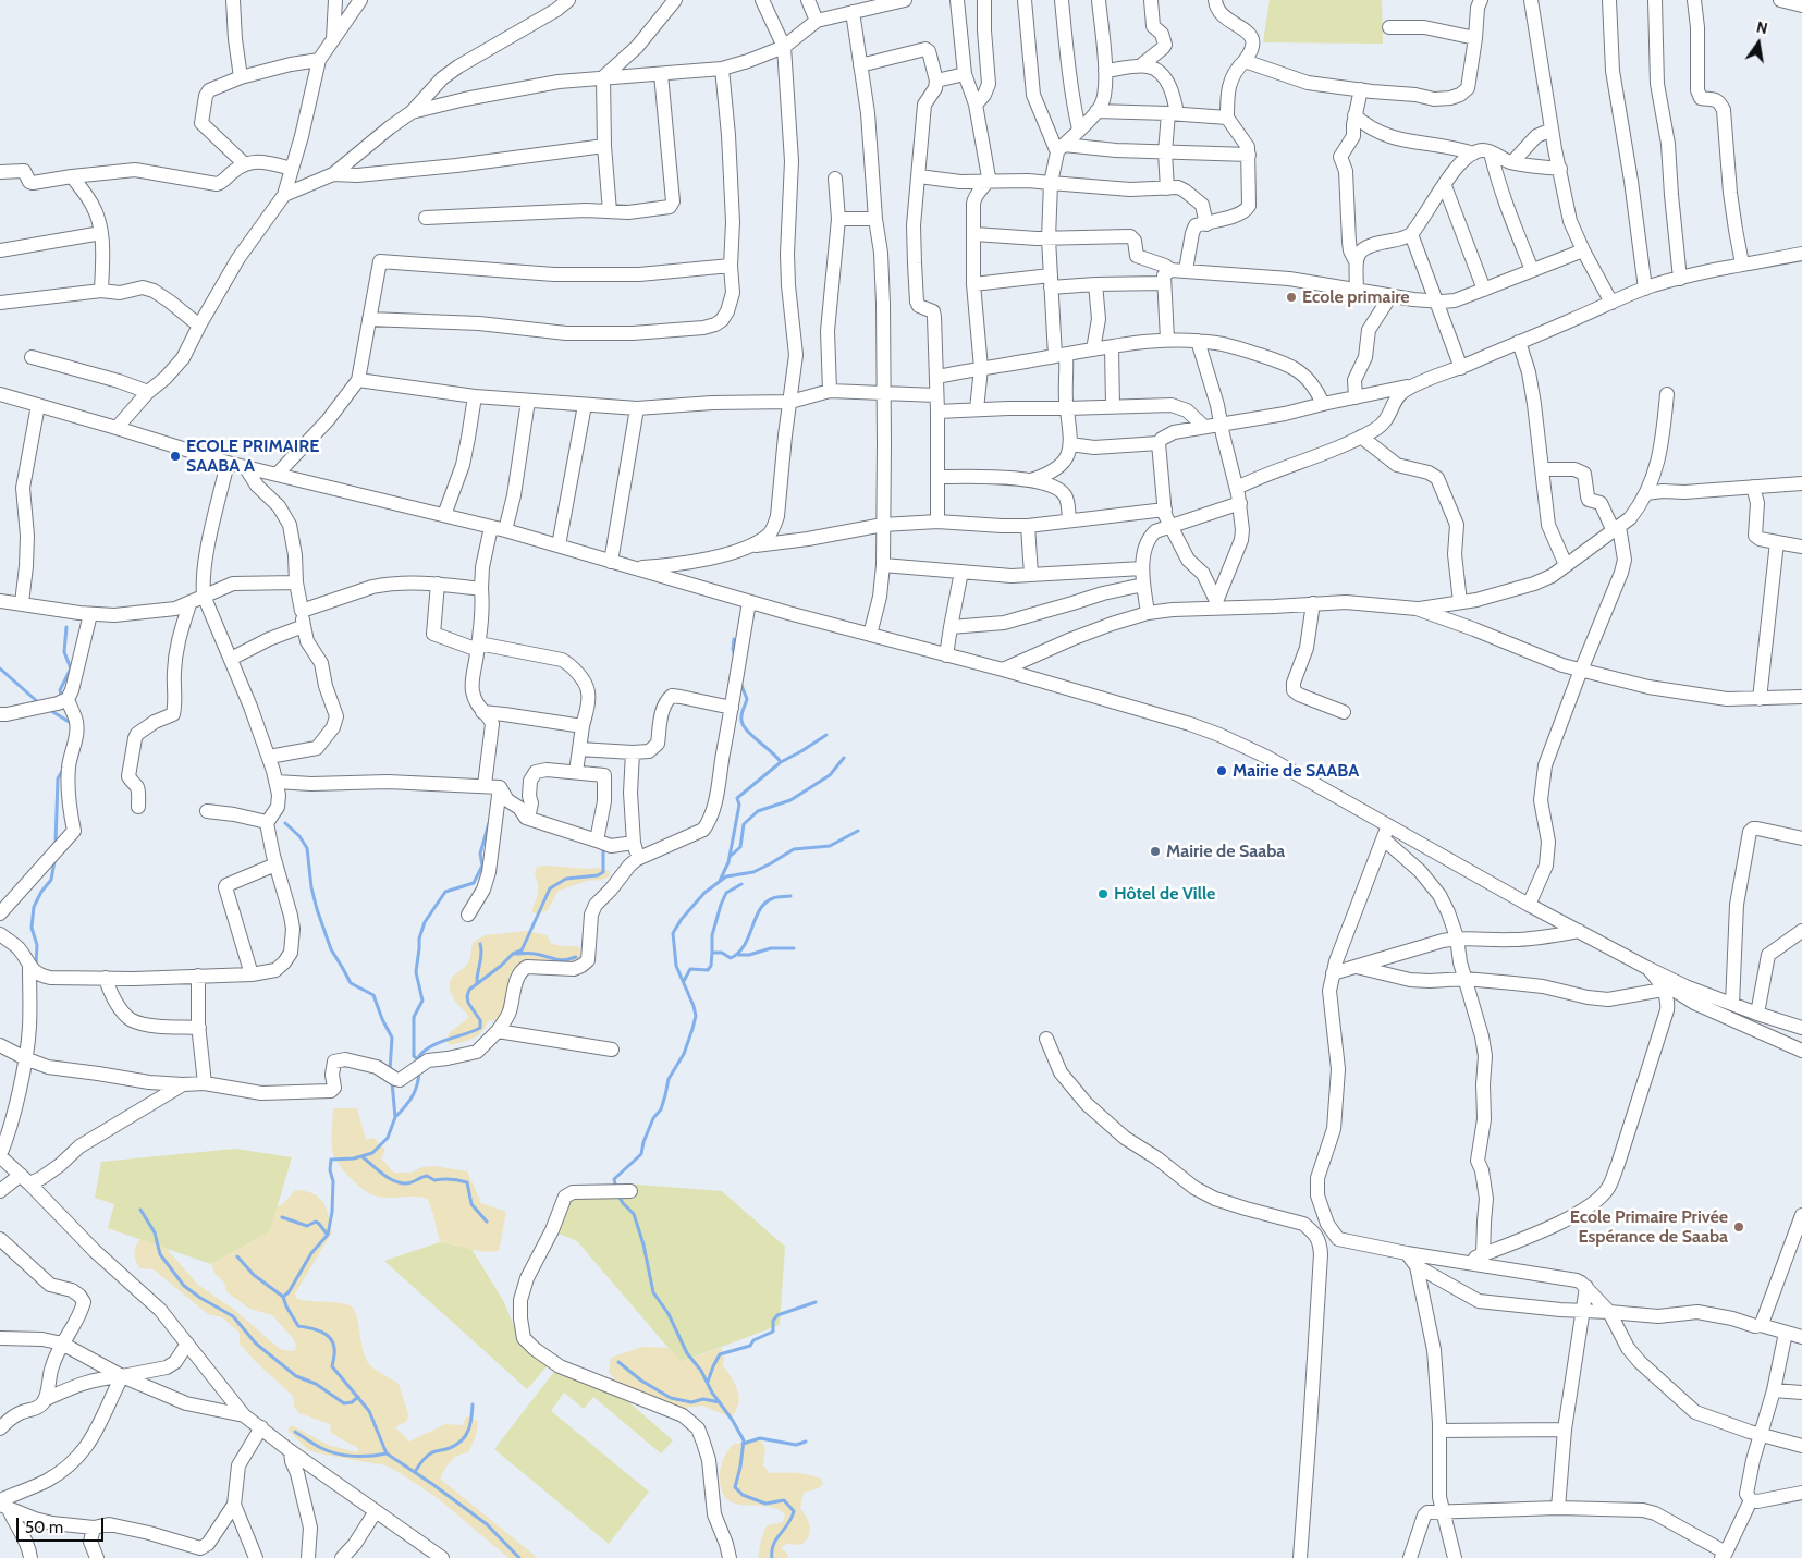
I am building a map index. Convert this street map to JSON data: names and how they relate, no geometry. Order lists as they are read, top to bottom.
{
  "places": [
    "Ecole primaire",
    "ECOLE PRIMAIRE SAABA A",
    "Mairie de SAABA",
    "Mairie de Saaba",
    "Hôtel de Ville",
    "Ecole Primaire Privée Espérance de Saaba"
  ],
  "scale_bar": "50 m",
  "north": "top"
}
